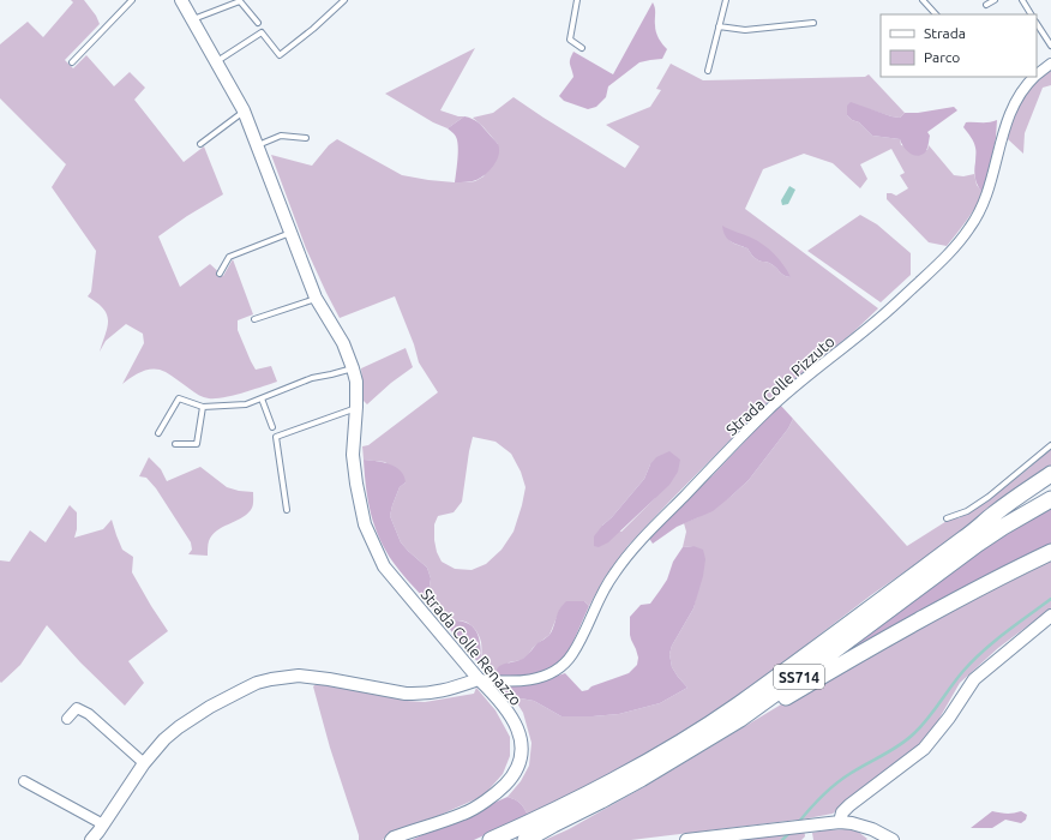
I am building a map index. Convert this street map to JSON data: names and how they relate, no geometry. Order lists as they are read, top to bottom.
{
  "streets": {
    "highway": ["SS714"],
    "street": ["Strada Colle Pizzuto", "Strada Colle Renazzo"]
  },
  "crossings": [
    ["Strada Colle Pizzuto", "Strada Colle Renazzo"]
  ],
  "legend": ["Strada", "Parco"]
}
